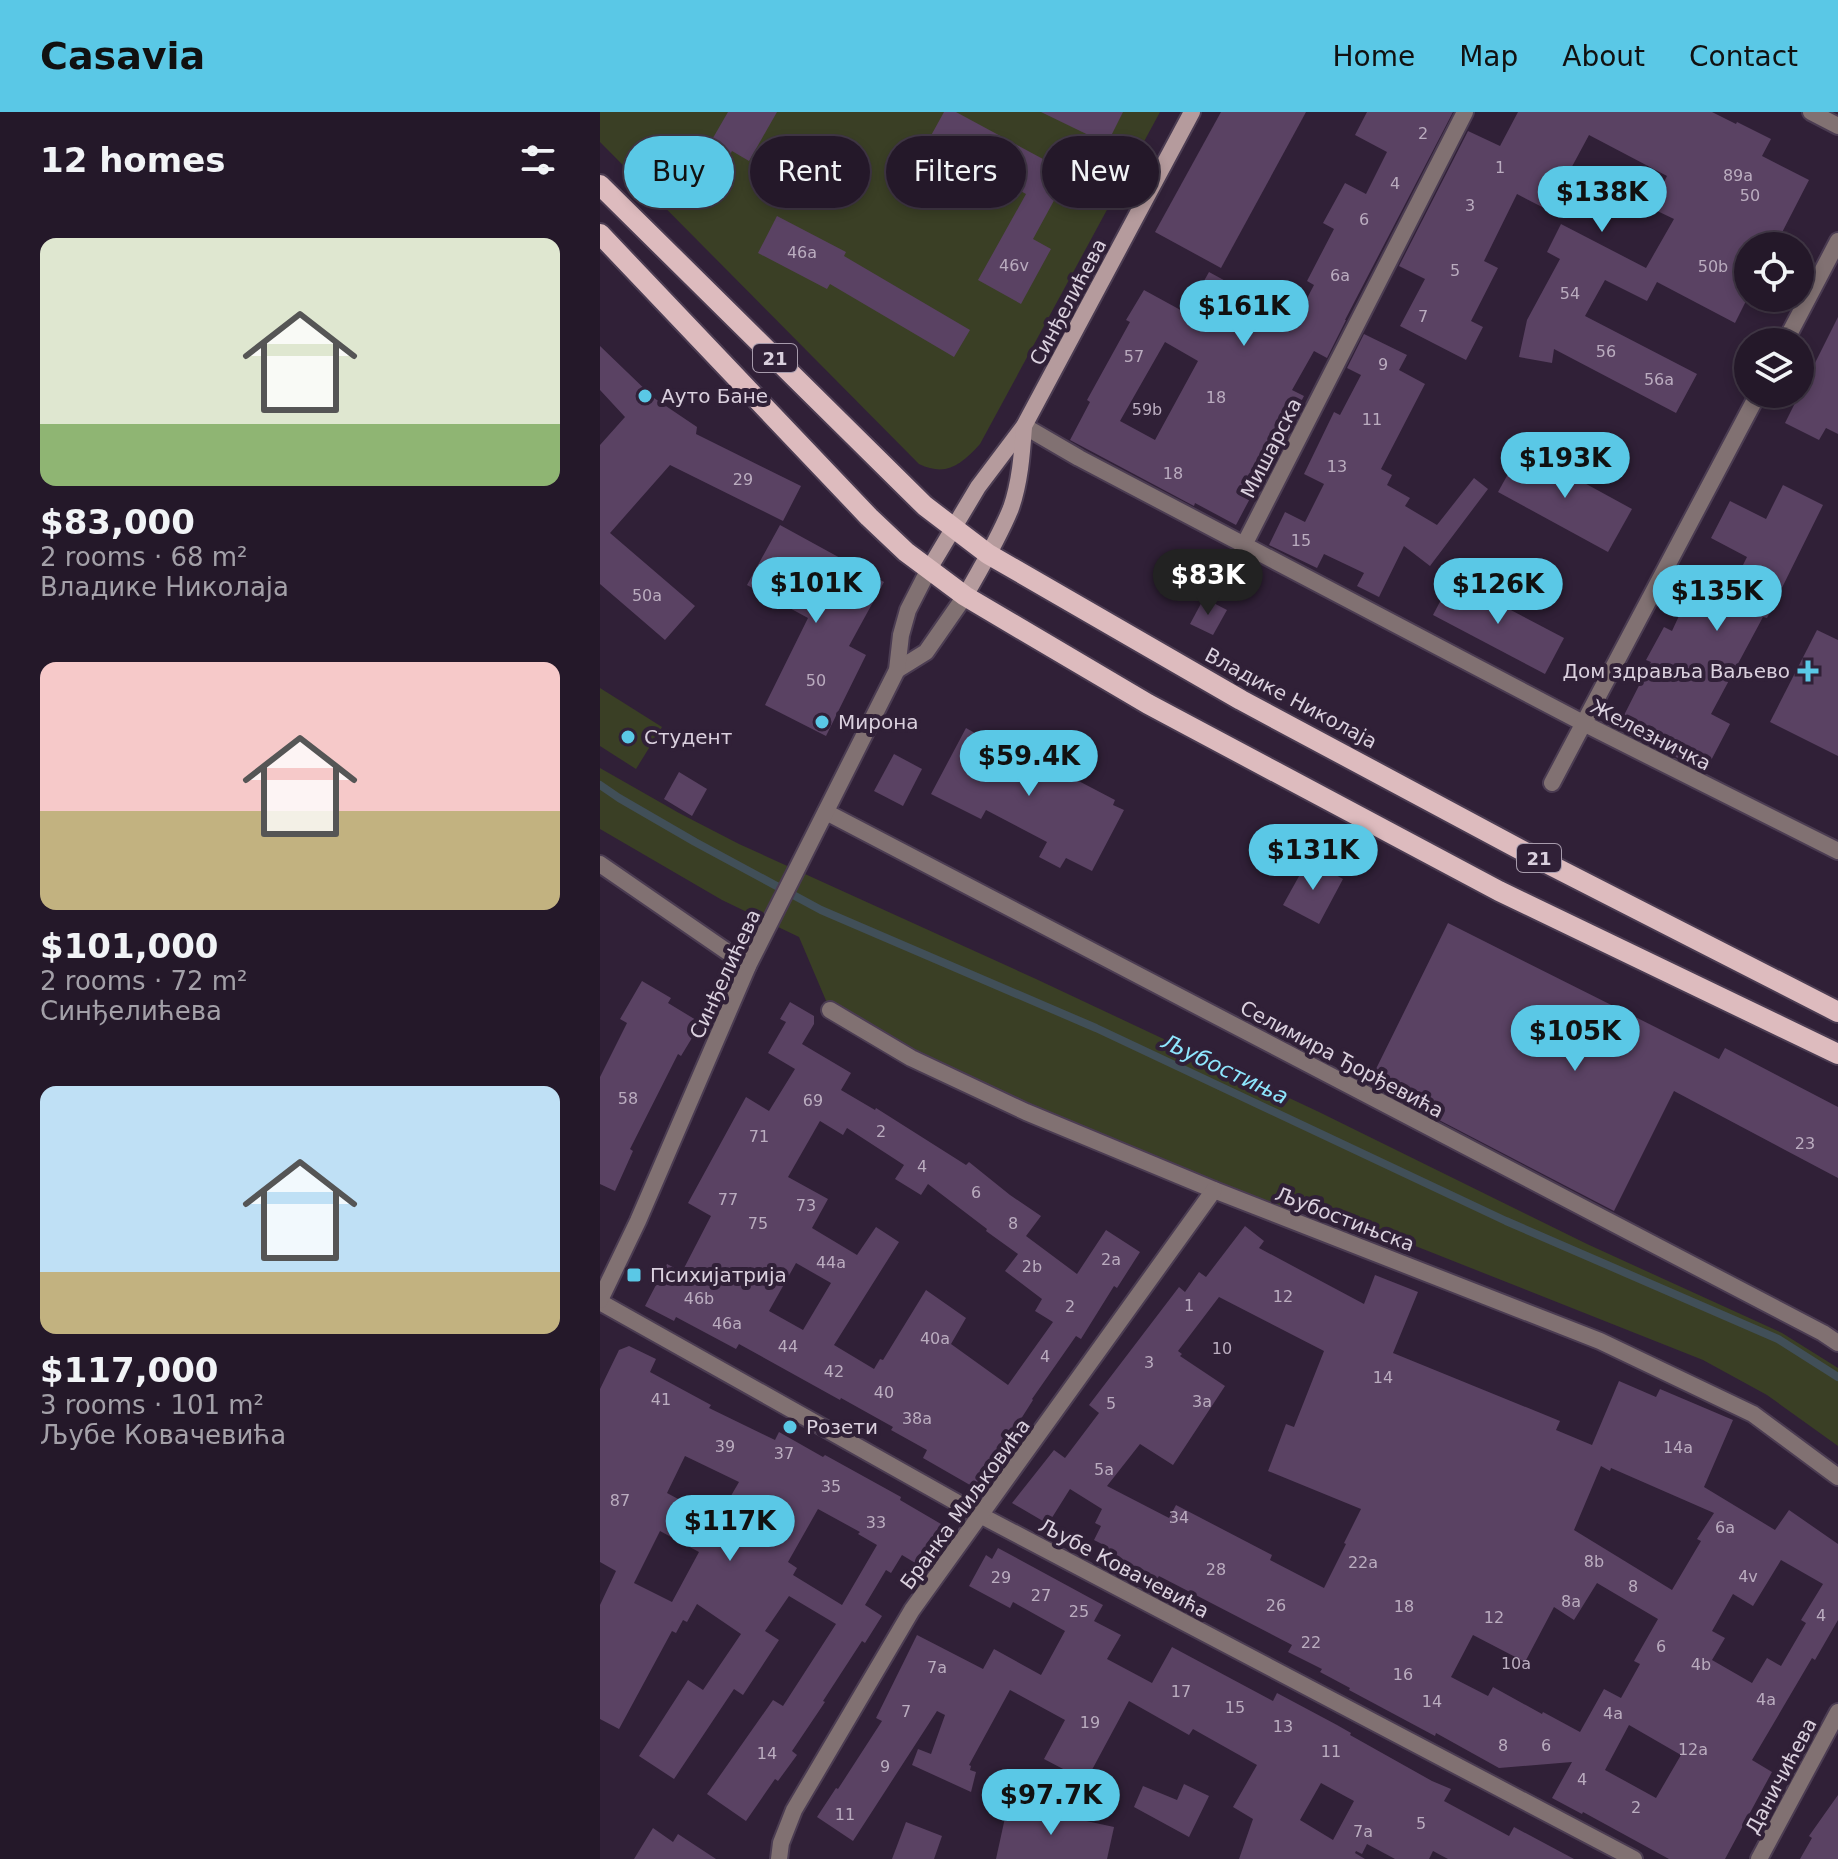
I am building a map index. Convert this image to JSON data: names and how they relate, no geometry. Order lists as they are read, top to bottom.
{
  "streets": {
    "main road": ["Синђелићева", "21", "Владике Николаја"],
    "street": [
      "Мишарска",
      "Железничка",
      "Селимира Ђорђевића",
      "Љубостињска",
      "Бранка Миљковића",
      "Љубе Ковачевића",
      "Даничићева"
    ]
  },
  "crossings": [
    ["Синђелићева", "21"],
    ["Синђелићева", "Владике Николаја"],
    ["Синђелићева", "Железничка"],
    ["Синђелићева", "Селимира Ђорђевића"],
    ["Синђелићева", "Љубе Ковачевића"],
    ["Мишарска", "Железничка"],
    ["Љубостињска", "Бранка Миљковића"],
    ["Бранка Миљковића", "Љубе Ковачевића"]
  ],
  "water": ["Љубостиња"],
  "places": {
    "other": [
      "Ауто Бане",
      "Мирона",
      "Студент",
      "Розети"
    ],
    "health": ["Дом здравља Ваљево"],
    "transit": ["Психијатрија"]
  },
  "house_numbers": [
    "2",
    "1",
    "89a",
    "4",
    "50",
    "3",
    "6",
    "46a",
    "46v",
    "50b",
    "5",
    "6a",
    "54",
    "7",
    "56",
    "57",
    "9",
    "56a",
    "18",
    "59b",
    "11",
    "13",
    "18",
    "29",
    "15",
    "50a",
    "50",
    "58",
    "69",
    "2",
    "71",
    "23",
    "4",
    "6",
    "77",
    "73",
    "75",
    "8",
    "2a",
    "44a",
    "2b",
    "12",
    "46b",
    "1",
    "2",
    "46a",
    "40a",
    "44",
    "10",
    "4",
    "3",
    "42",
    "14",
    "40",
    "41",
    "3a",
    "5",
    "38a",
    "39",
    "14a",
    "37",
    "5a",
    "35",
    "87",
    "34",
    "33",
    "6a",
    "8b",
    "22a",
    "28",
    "4v",
    "29",
    "8",
    "27",
    "8a",
    "26",
    "18",
    "25",
    "4",
    "12",
    "22",
    "6",
    "10a",
    "4b",
    "7a",
    "16",
    "17",
    "4a",
    "14",
    "15",
    "7",
    "4a",
    "19",
    "13",
    "8",
    "6",
    "12a",
    "11",
    "14",
    "9",
    "4",
    "2",
    "11",
    "5",
    "7a"
  ],
  "page": {
    "header": "Casavia",
    "nav": [
      "Home",
      "Map",
      "About",
      "Contact"
    ],
    "heading": "12 homes",
    "chip": [
      "Buy",
      "Rent",
      "Filters",
      "New"
    ],
    "price": [
      "$138K",
      "$161K",
      "$193K",
      "$83K",
      "$101K",
      "$126K",
      "$135K",
      "$59.4K",
      "$131K",
      "$105K",
      "$117K",
      "$97.7K"
    ],
    "list": [
      {
        "name": "$83,000",
        "note": "2 rooms · 68 m² · Владике Николаја"
      },
      {
        "name": "$101,000",
        "note": "2 rooms · 72 m² · Синђелићева"
      },
      {
        "name": "$117,000",
        "note": "3 rooms · 101 m² · Љубе Ковачевића"
      }
    ]
  }
}
